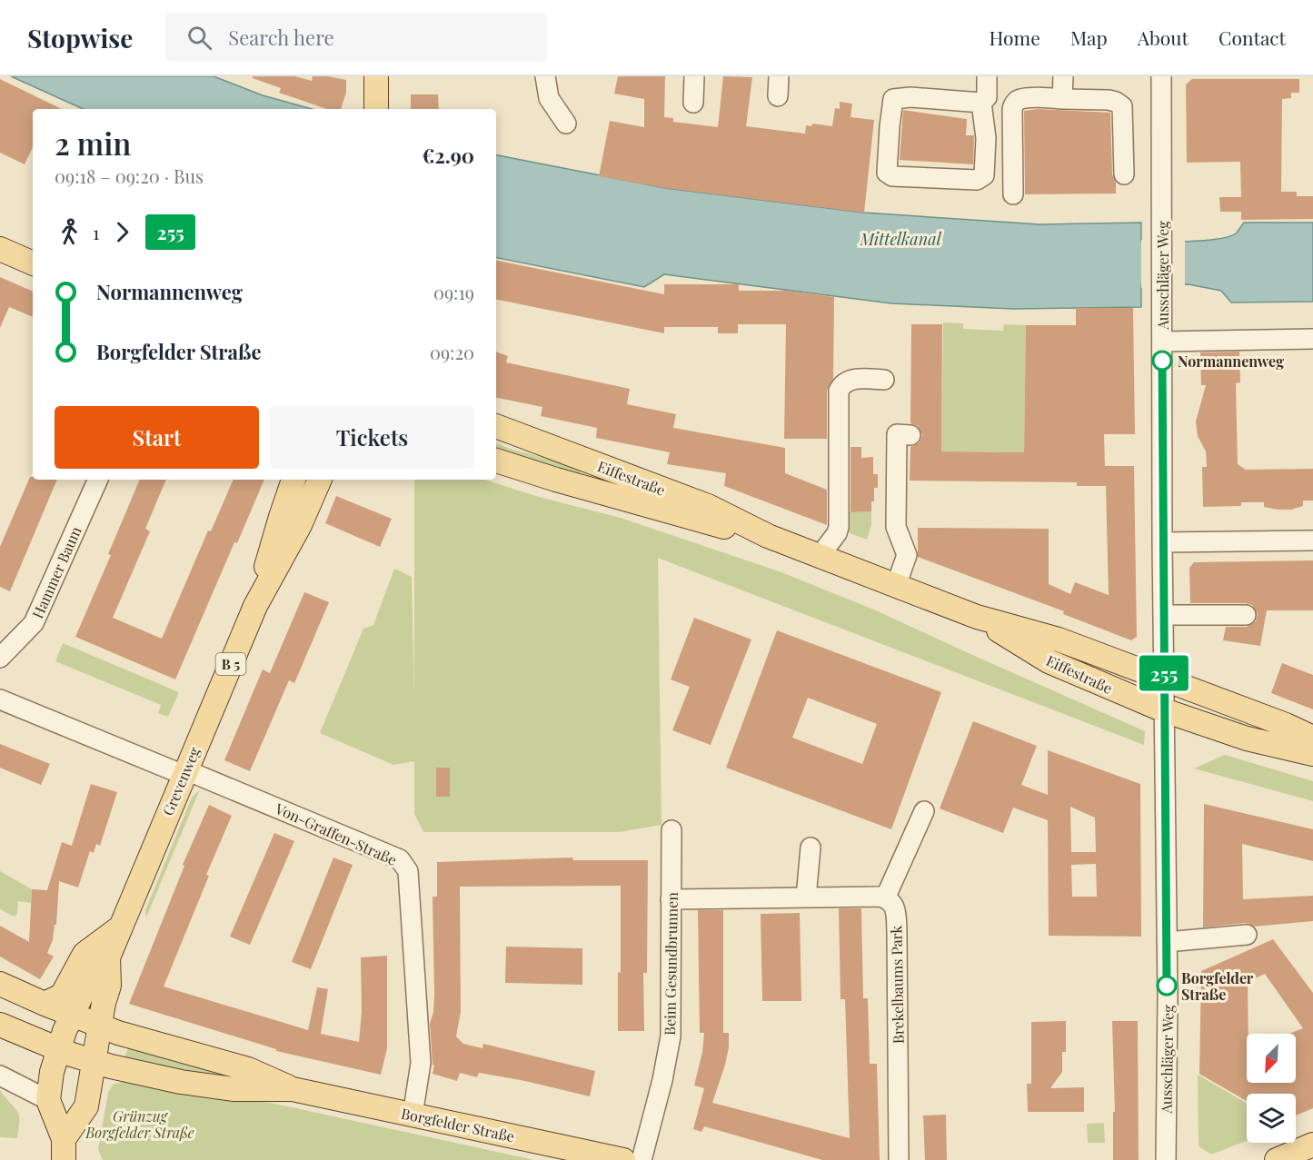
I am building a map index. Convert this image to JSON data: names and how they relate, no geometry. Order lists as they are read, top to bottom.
{
  "streets": {
    "main road": [
      "Eiffestraße",
      "B 5",
      "Grevenweg",
      "Borgfelder Straße"
    ],
    "street": [
      "Ausschläger Weg",
      "Hammer Baum",
      "Von-Graffen-Straße",
      "Beim Gesundbrunnen",
      "Brekelbaums Park"
    ]
  },
  "crossings": [
    ["Ausschläger Weg", "Eiffestraße"],
    ["B 5", "Grevenweg"],
    ["B 5", "Borgfelder Straße"],
    ["Grevenweg", "Von-Graffen-Straße"],
    ["Grevenweg", "Borgfelder Straße"],
    ["Von-Graffen-Straße", "Borgfelder Straße"]
  ],
  "water": ["Mittelkanal"],
  "parks": ["Grünzug Borgfelder Straße"],
  "places": ["Normannenweg", "Borgfelder Straße"],
  "lines": ["bus line 255"],
  "north": "bottom left",
  "page": {
    "header": "Stopwise",
    "search": "Search here",
    "nav": [
      "Home",
      "Map",
      "About",
      "Contact"
    ],
    "on_map": "255",
    "heading": ["2 min", "09:18 – 09:20 · Bus", "€2.90"],
    "legs": ["1", "255"],
    "list": [
      {
        "name": "Normannenweg",
        "value": "09:19"
      },
      {
        "name": "Borgfelder Straße",
        "value": "09:20"
      }
    ],
    "buttons": ["Start", "Tickets"]
  }
}
